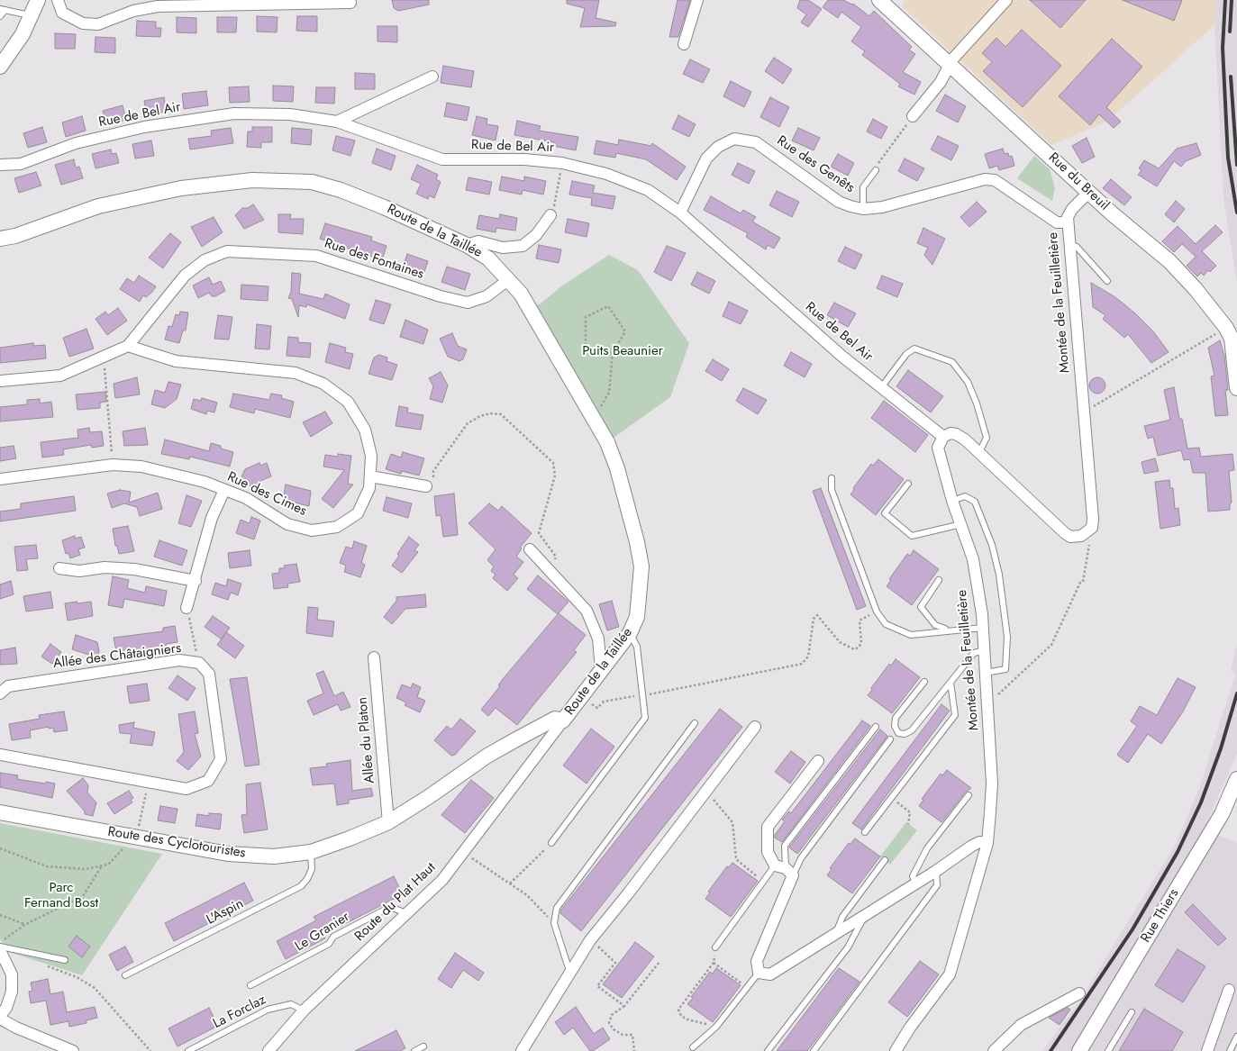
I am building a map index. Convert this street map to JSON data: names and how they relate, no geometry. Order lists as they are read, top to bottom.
{
  "streets": {
    "street": [
      "Rue de Bel Air",
      "Rue des Genêts",
      "Rue du Breuil",
      "Route de la Taillée",
      "Rue des Fontaines",
      "Montée de la Feuilletière",
      "Rue des Cimes",
      "Allée des Châtaigniers",
      "Allée du Platon",
      "Route des Cyclotouristes",
      "Route du Plat Haut",
      "Rue Thiers"
    ],
    "lane": ["L'Aspin", "Le Granier", "La Forclaz"]
  },
  "crossings": [
    ["Rue de Bel Air", "Rue des Genêts"],
    ["Rue de Bel Air", "Montée de la Feuilletière"],
    ["Rue des Genêts", "Montée de la Feuilletière"],
    ["Rue du Breuil", "Montée de la Feuilletière"],
    ["Route de la Taillée", "Rue des Fontaines"],
    ["Route de la Taillée", "Route des Cyclotouristes"],
    ["Route de la Taillée", "Route du Plat Haut"],
    ["Rue des Fontaines", "Rue des Cimes"],
    ["Allée du Platon", "Route des Cyclotouristes"],
    ["Route des Cyclotouristes", "Route du Plat Haut"],
    ["Route des Cyclotouristes", "L'Aspin"],
    ["Route du Plat Haut", "Le Granier"],
    ["Route du Plat Haut", "La Forclaz"]
  ],
  "parks": ["Puits Beaunier", "Parc Fernand Bost"]
}
